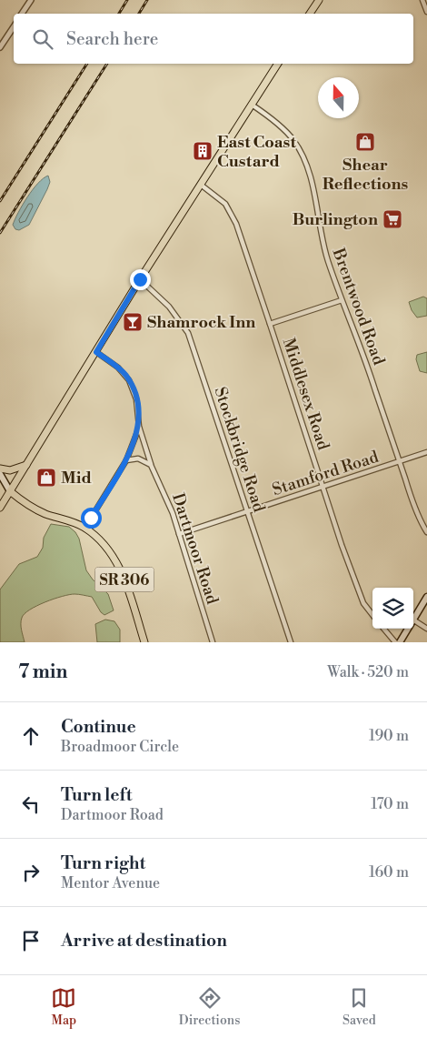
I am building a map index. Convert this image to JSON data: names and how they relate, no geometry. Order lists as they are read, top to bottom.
{
  "streets": {
    "main road": ["SR 306"],
    "street": [
      "Brentwood Road",
      "Middlesex Road",
      "Stockbridge Road",
      "Stamford Road",
      "Dartmoor Road"
    ]
  },
  "crossings": [
    ["Brentwood Road", "Stamford Road"],
    ["Middlesex Road", "Stamford Road"],
    ["Stockbridge Road", "Stamford Road"],
    ["Stamford Road", "Dartmoor Road"]
  ],
  "places": {
    "shop": ["Shear Reflections", "Mid"],
    "building": ["East Coast Custard"],
    "supermarket": ["Burlington"],
    "bar": ["Shamrock Inn"]
  },
  "north": "top",
  "page": {
    "search": "Search here",
    "heading": ["7 min", "Walk · 520 m"],
    "list": [
      ["Continue", "Broadmoor Circle", "190 m"],
      ["Turn left", "Dartmoor Road", "170 m"],
      ["Turn right", "Mentor Avenue", "160 m"],
      "Arrive at destination"
    ],
    "nav": ["Map", "Directions", "Saved"]
  }
}
